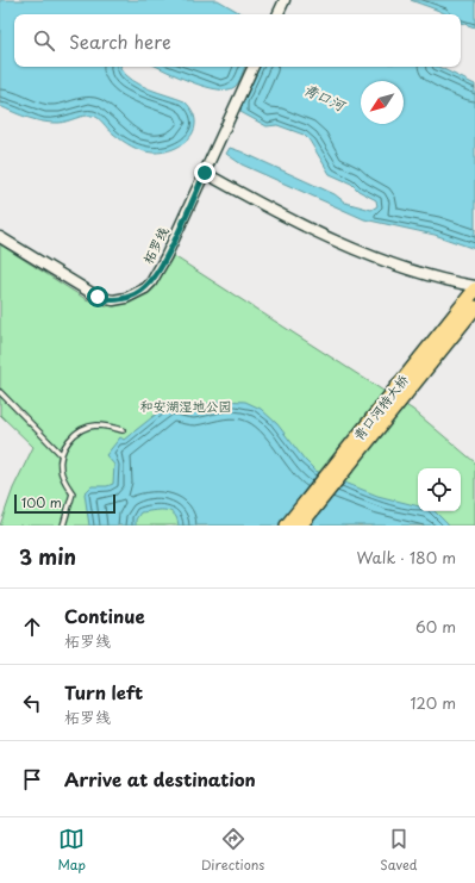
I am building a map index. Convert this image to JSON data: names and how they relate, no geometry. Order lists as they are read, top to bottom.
{
  "streets": {
    "highway": ["青口河特大桥"],
    "street": ["柘罗线"]
  },
  "water": ["青口河"],
  "parks": ["和安湖湿地公园"],
  "scale_bar": "100 m",
  "north": "bottom left",
  "page": {
    "search": "Search here",
    "scale": "100 m",
    "heading": ["3 min", "Walk · 180 m"],
    "list": [
      ["Continue", "柘罗线", "60 m"],
      ["Turn left", "柘罗线", "120 m"],
      "Arrive at destination"
    ],
    "nav": ["Map", "Directions", "Saved"]
  }
}
